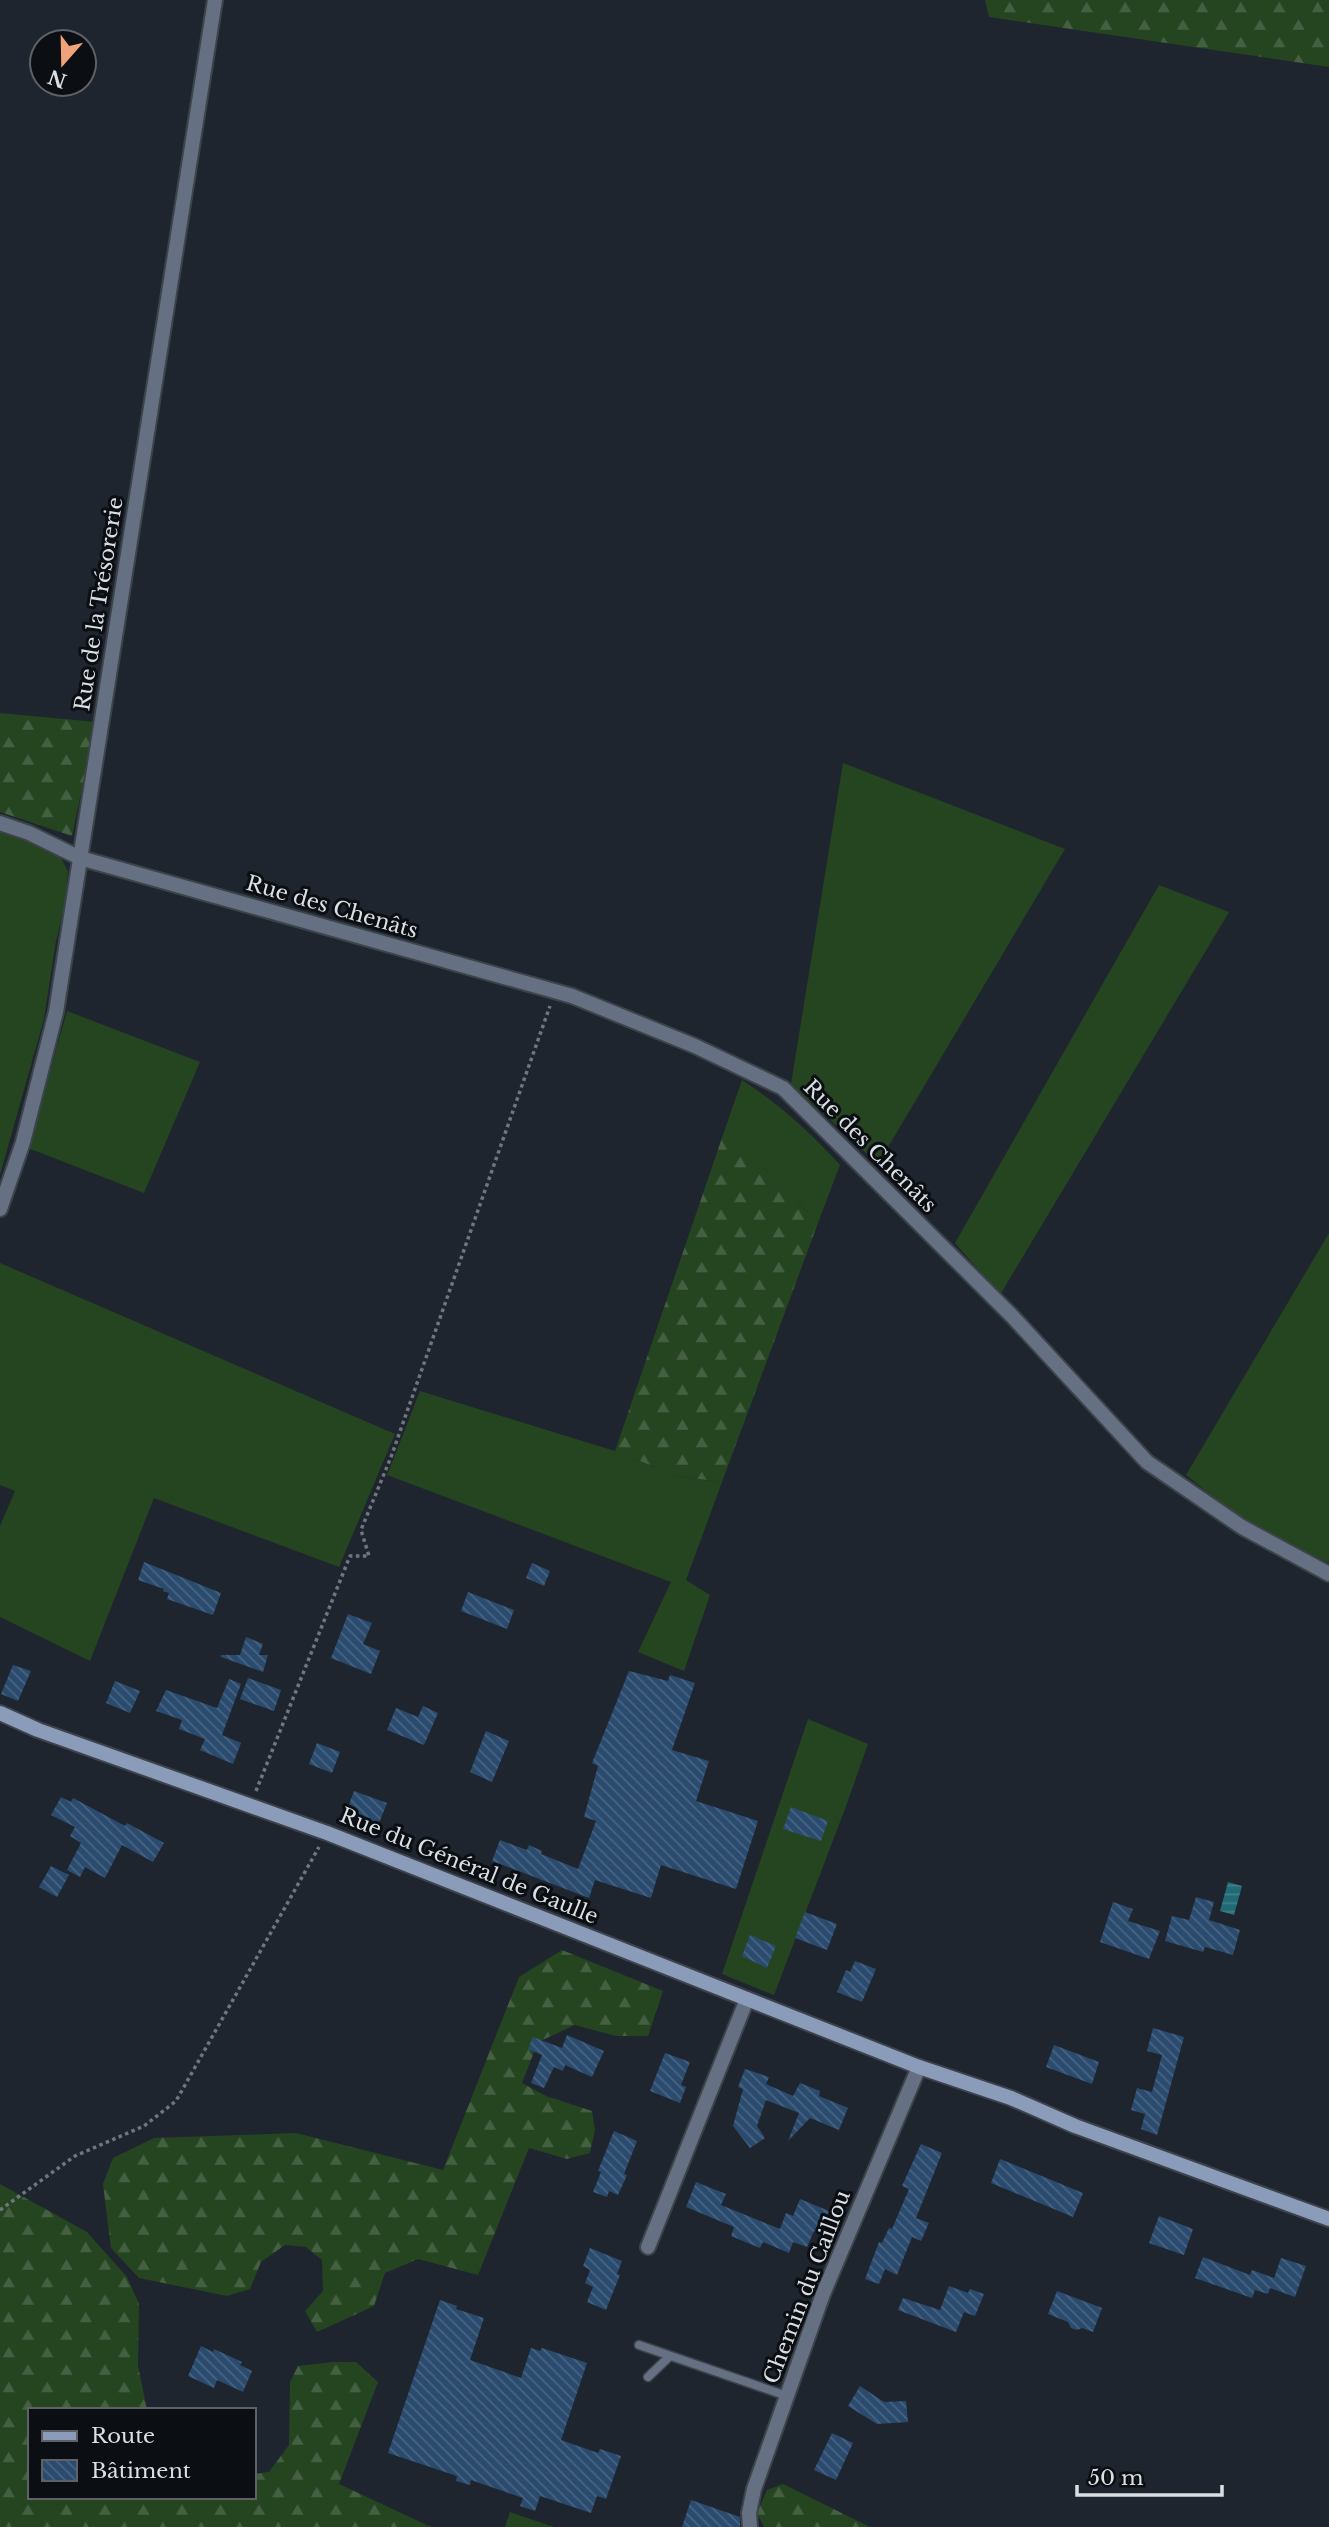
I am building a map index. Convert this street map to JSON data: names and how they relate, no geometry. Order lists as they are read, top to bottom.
{
  "streets": {
    "main road": ["Rue du Général de Gaulle"],
    "street": ["Rue de la Trésorerie", "Rue des Chenâts", "Chemin du Caillou"]
  },
  "crossings": [
    ["Rue de la Trésorerie", "Rue des Chenâts"],
    ["Rue du Général de Gaulle", "Chemin du Caillou"]
  ],
  "legend": ["Route", "Bâtiment"],
  "scale_bar": "50 m",
  "north": "bottom"
}
